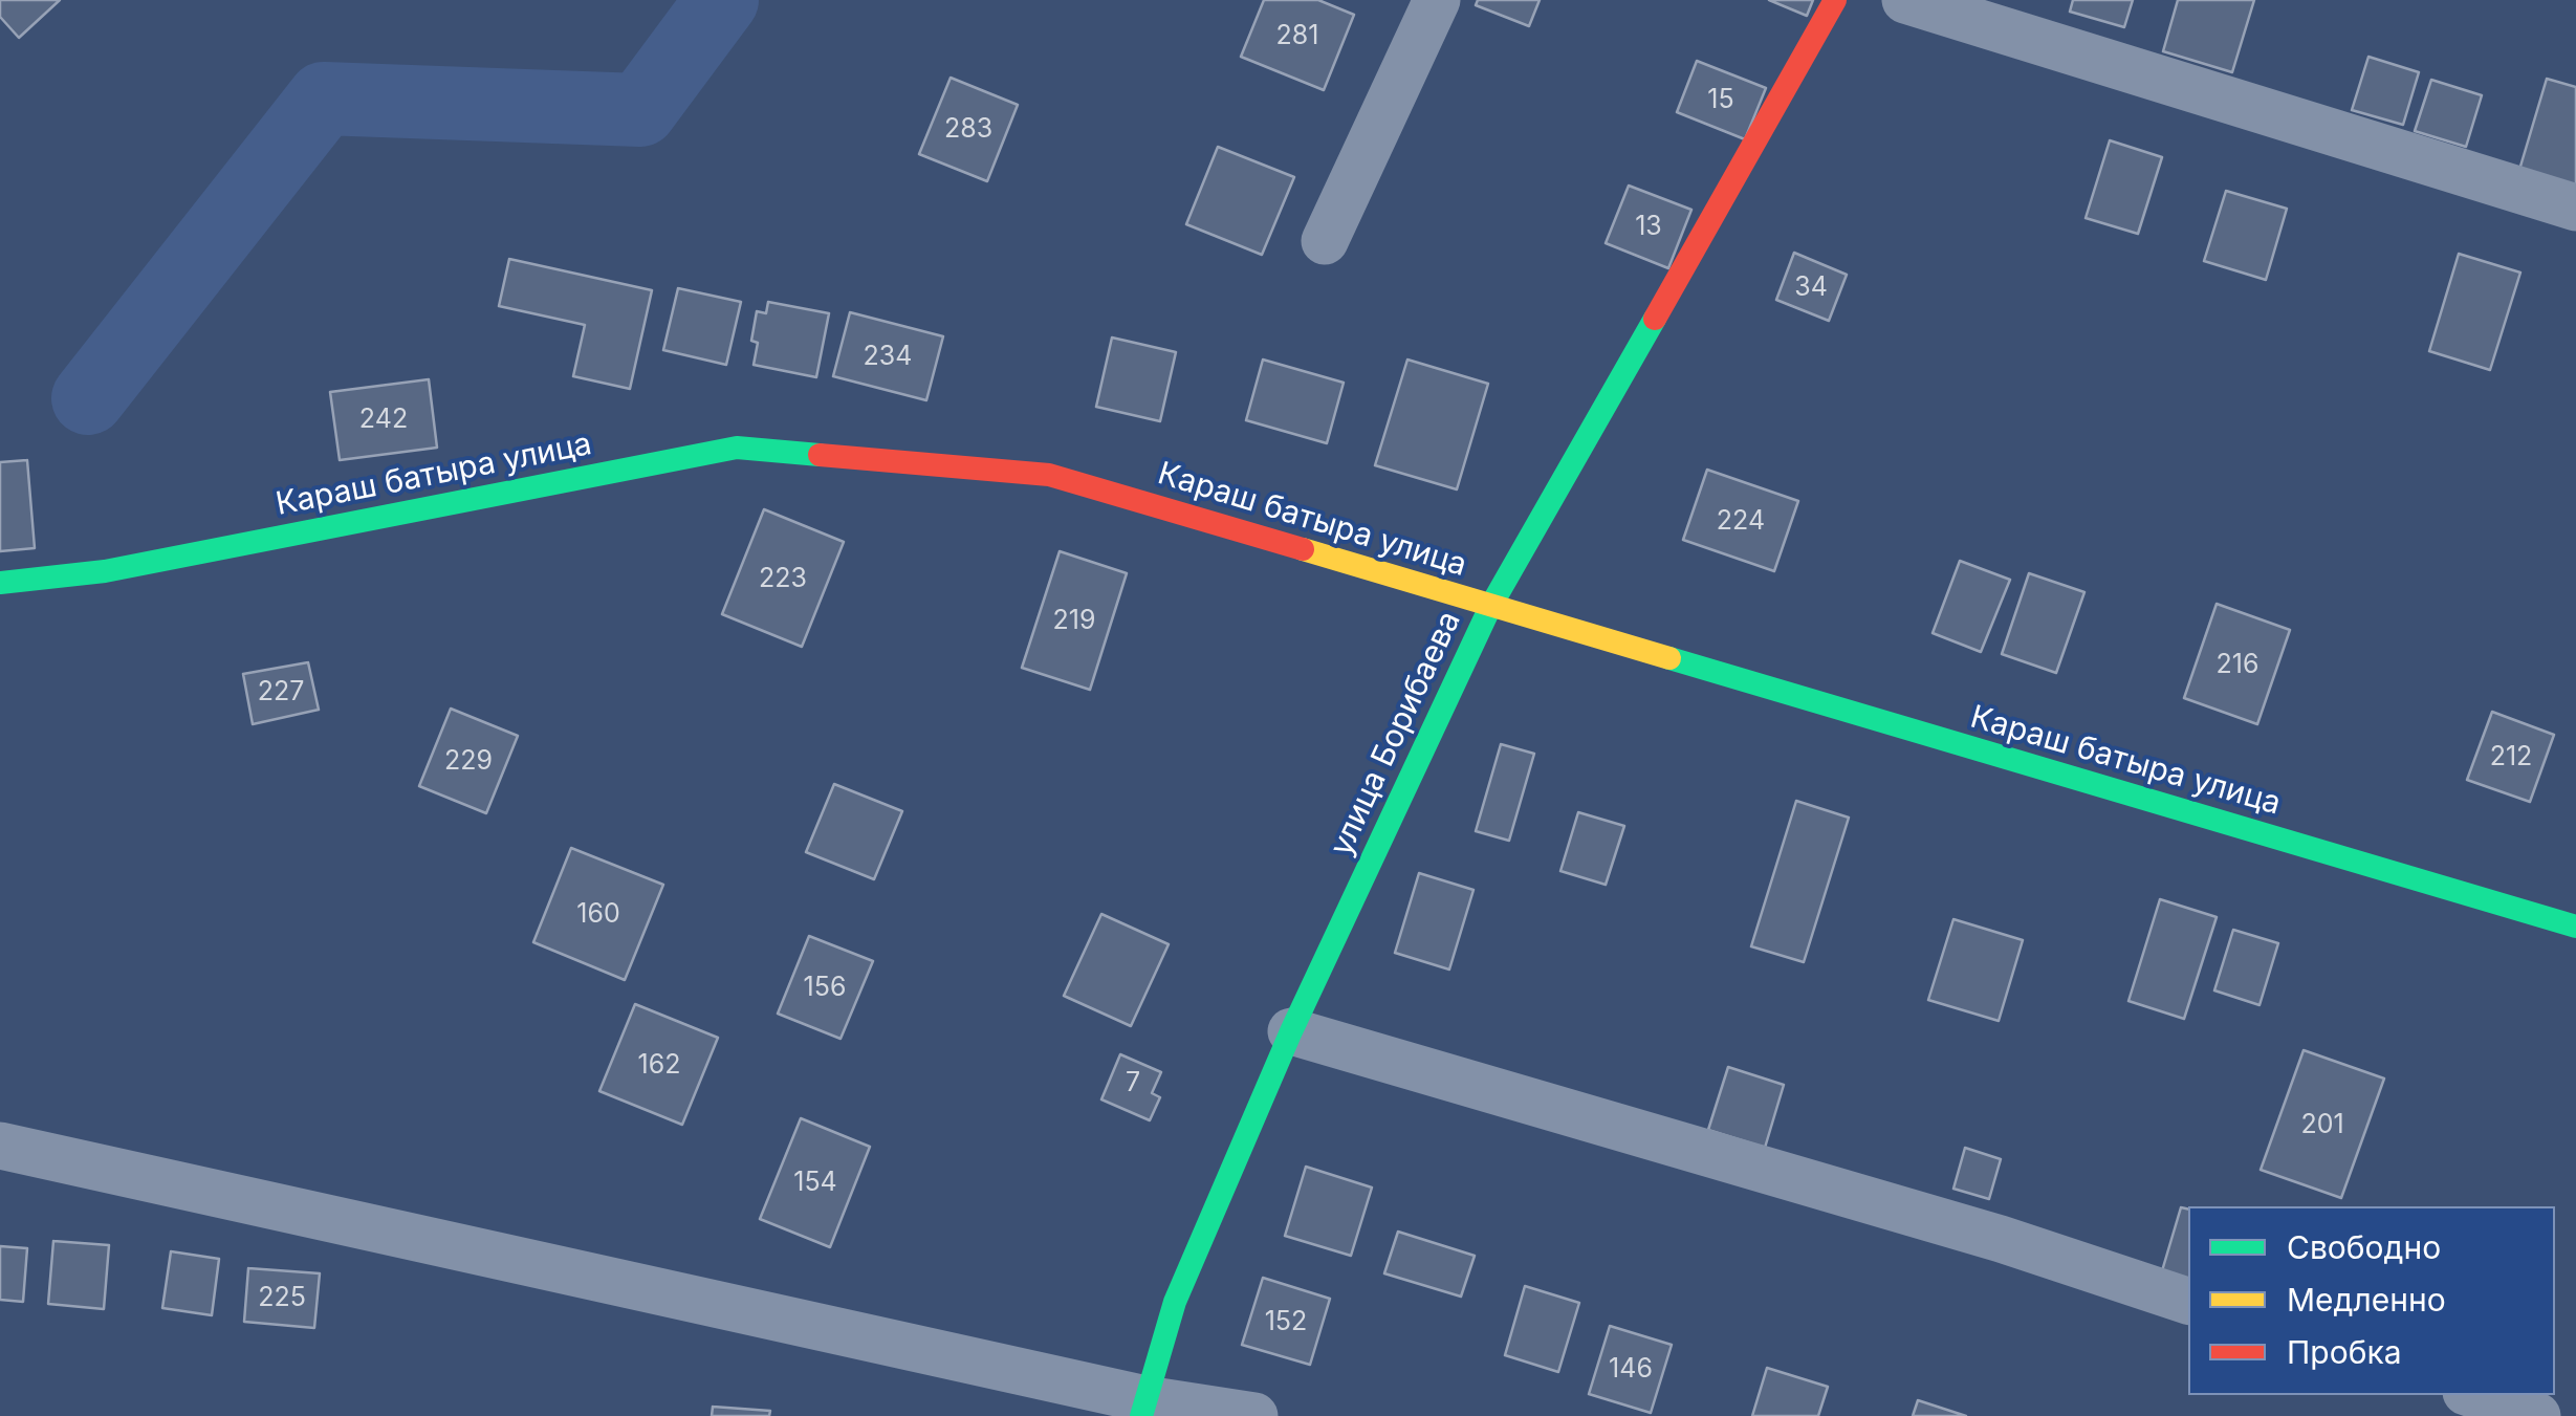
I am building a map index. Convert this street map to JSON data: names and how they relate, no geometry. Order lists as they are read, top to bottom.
{
  "streets": {
    "street": ["Караш батыра улица", "улица Борибаева"]
  },
  "crossings": [
    ["Караш батыра улица", "улица Борибаева"]
  ],
  "house_numbers": [
    "281",
    "15",
    "283",
    "13",
    "34",
    "234",
    "242",
    "224",
    "223",
    "219",
    "216",
    "227",
    "212",
    "229",
    "160",
    "156",
    "162",
    "7",
    "201",
    "154",
    "225",
    "152",
    "146"
  ],
  "legend": ["Свободно", "Медленно", "Пробка"]
}
